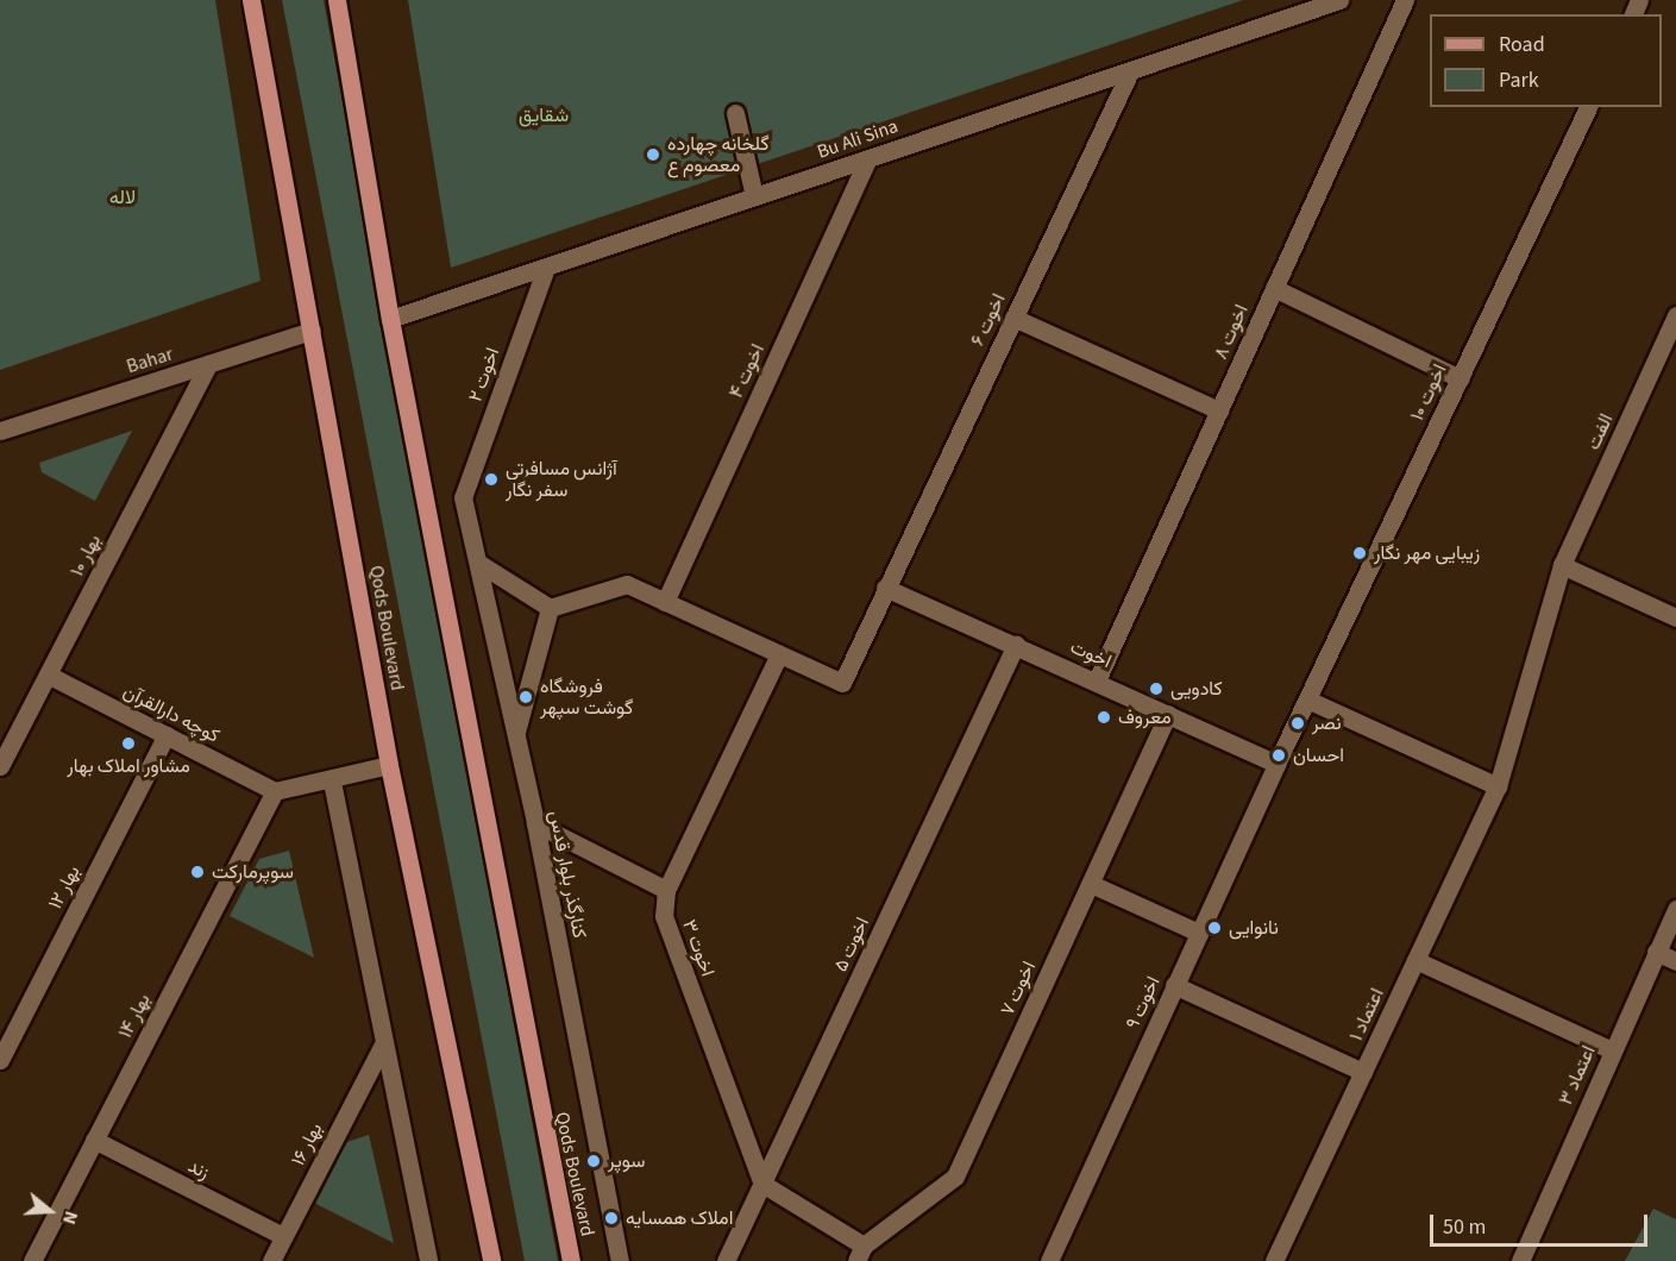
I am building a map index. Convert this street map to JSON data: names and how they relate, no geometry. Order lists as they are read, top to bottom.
{
  "streets": {
    "main road": ["Qods Boulevard"],
    "street": [
      "Bu Ali Sina",
      "اخوت ۶",
      "اخوت ۸",
      "Bahar",
      "اخوت ۴",
      "اخوت ۲",
      "اخوت ۱۰",
      "الفت",
      "بهار ۱۰",
      "اخوت",
      "کوچه دارالقرآن",
      "کنارگذر بلوار قدس",
      "بهار ۱۲",
      "اخوت ۵",
      "اخوت ۳",
      "اخوت ۷",
      "اخوت ۹",
      "اعتماد ۱",
      "بهار ۱۴",
      "اعتماد ۳",
      "بهار ۱۶",
      "زند"
    ]
  },
  "crossings": [
    ["Bu Ali Sina", "اخوت ۶"],
    ["Bu Ali Sina", "اخوت ۴"],
    ["Bu Ali Sina", "اخوت ۲"],
    ["Bu Ali Sina", "Qods Boulevard"],
    ["اخوت ۶", "اخوت"],
    ["اخوت ۶", "اخوت ۳"],
    ["اخوت ۸", "اخوت"],
    ["Bahar", "بهار ۱۰"],
    ["Bahar", "Qods Boulevard"],
    ["اخوت ۲", "کنارگذر بلوار قدس"],
    ["اخوت ۱۰", "اخوت"],
    ["اخوت ۱۰", "اخوت ۹"],
    ["الفت", "اعتماد ۱"],
    ["بهار ۱۰", "کوچه دارالقرآن"],
    ["اخوت", "اخوت ۵"],
    ["اخوت", "اخوت ۷"],
    ["اخوت", "اخوت ۹"],
    ["کوچه دارالقرآن", "بهار ۱۲"],
    ["کوچه دارالقرآن", "بهار ۱۴"],
    ["اخوت ۵", "اخوت ۳"],
    ["بهار ۱۴", "زند"],
    ["بهار ۱۶", "زند"]
  ],
  "parks": ["شقایق", "لاله"],
  "places": [
    "گلخانه چهارده معصوم ع",
    "آژانس مسافرتی سفر نگار",
    "زیبایی مهر نگار",
    "کادویی",
    "فروشگاه گوشت سپهر",
    "معروف",
    "نصر",
    "مشاور املاک بهار",
    "احسان",
    "سوپرمارکت",
    "نانوایی",
    "سوپر",
    "املاک همسایه"
  ],
  "legend": ["Road", "Park"],
  "scale_bar": "50 m",
  "north": "right"
}
